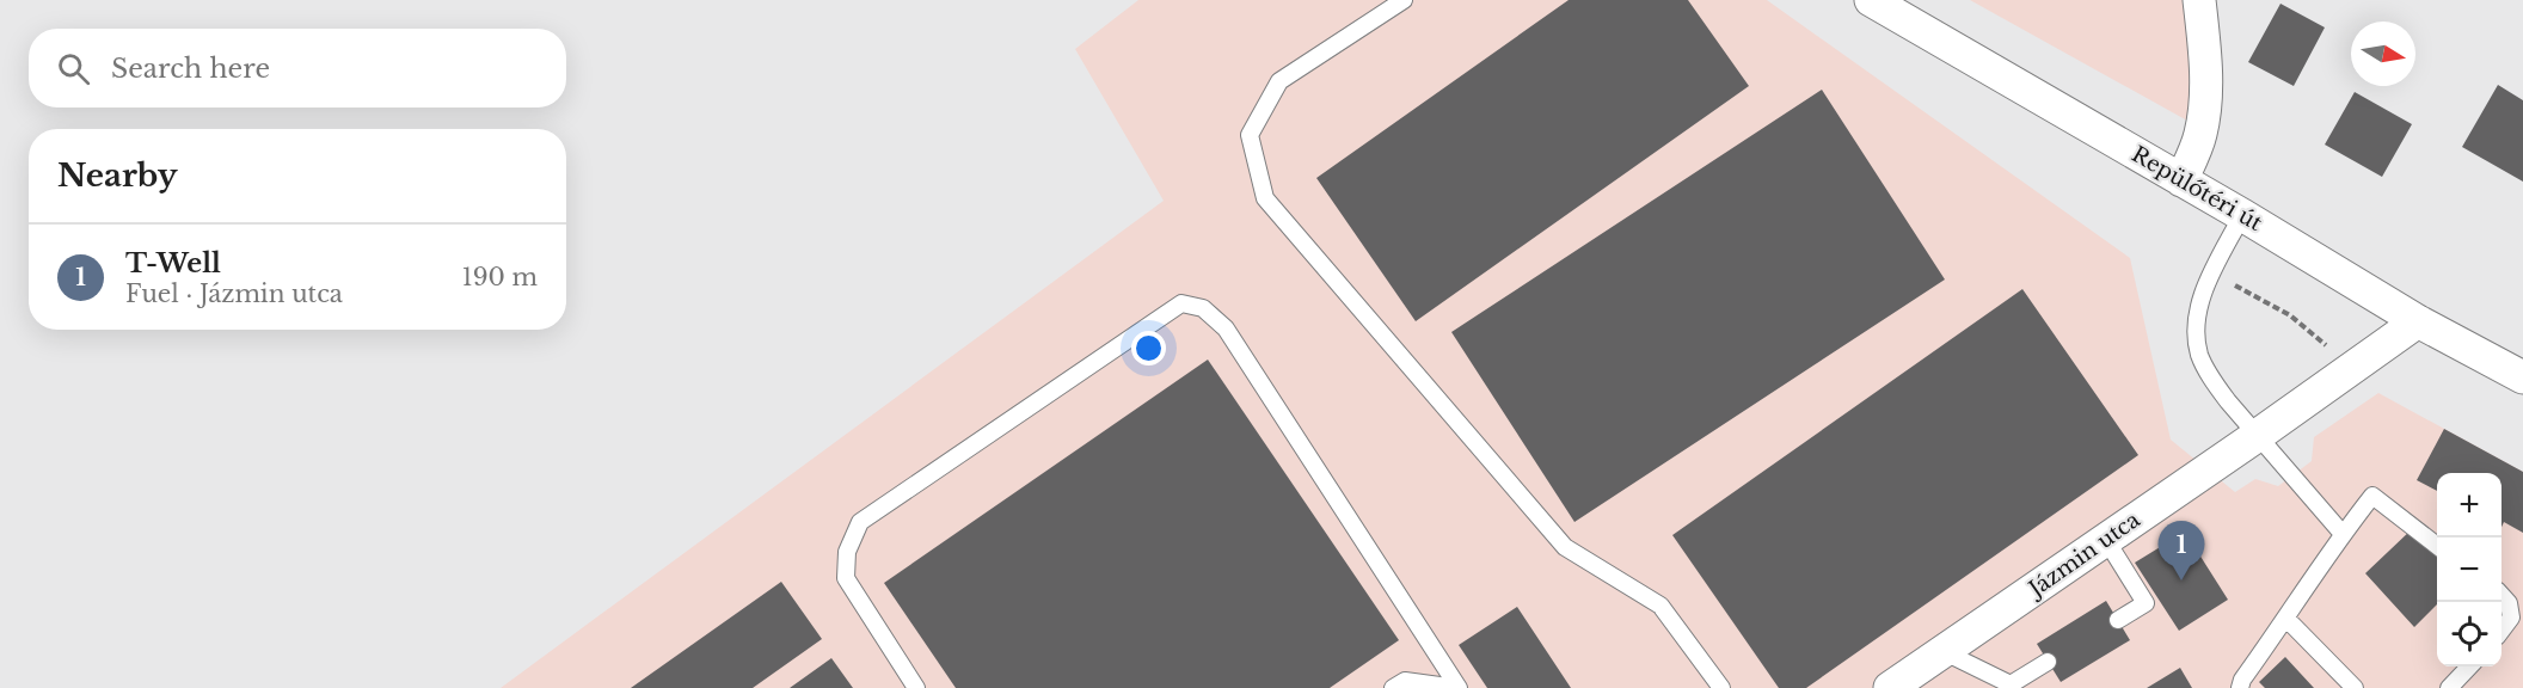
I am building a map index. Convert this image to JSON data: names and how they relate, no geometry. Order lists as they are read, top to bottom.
{
  "streets": {
    "street": ["Repülőtéri út", "Jázmin utca"]
  },
  "crossings": [
    ["Repülőtéri út", "Jázmin utca"]
  ],
  "north": "right",
  "page": {
    "search": "Search here",
    "heading": "Nearby",
    "list": [
      {
        "mark": "1",
        "name": "T-Well",
        "note": "Fuel · Jázmin utca",
        "value": "190 m"
      }
    ],
    "map_buttons": ["+", "−"],
    "pins": "1"
  }
}
